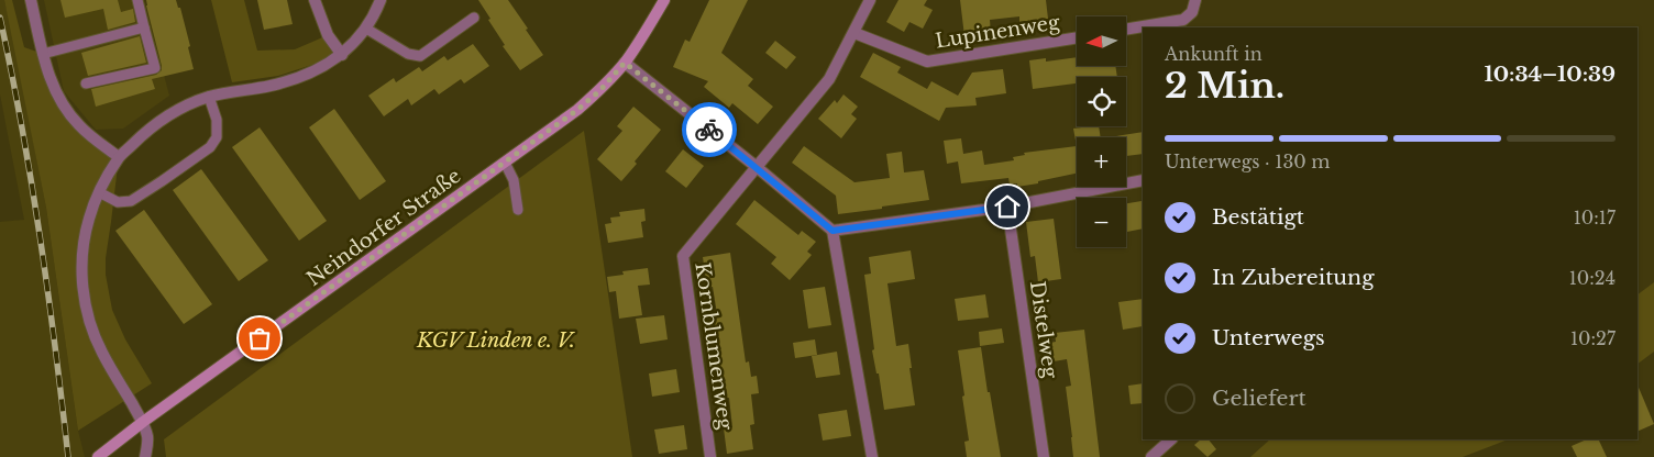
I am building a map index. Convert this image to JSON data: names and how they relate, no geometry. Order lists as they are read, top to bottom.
{
  "streets": {
    "street": [
      "Lupinenweg",
      "Neindorfer Straße",
      "Distelweg",
      "Kornblumenweg"
    ]
  },
  "crossings": [
    ["Lupinenweg", "Kornblumenweg"]
  ],
  "parks": ["KGV Linden e. V."],
  "north": "left",
  "page": {
    "map_buttons": ["+", "−"],
    "heading": ["2 Min.", "Ankunft in", "10:34–10:39"],
    "bar": "Unterwegs · 130 m",
    "list": [
      ["Bestätigt", "10:17"],
      ["In Zubereitung", "10:24"],
      ["Unterwegs", "10:27"],
      "Geliefert"
    ]
  }
}
